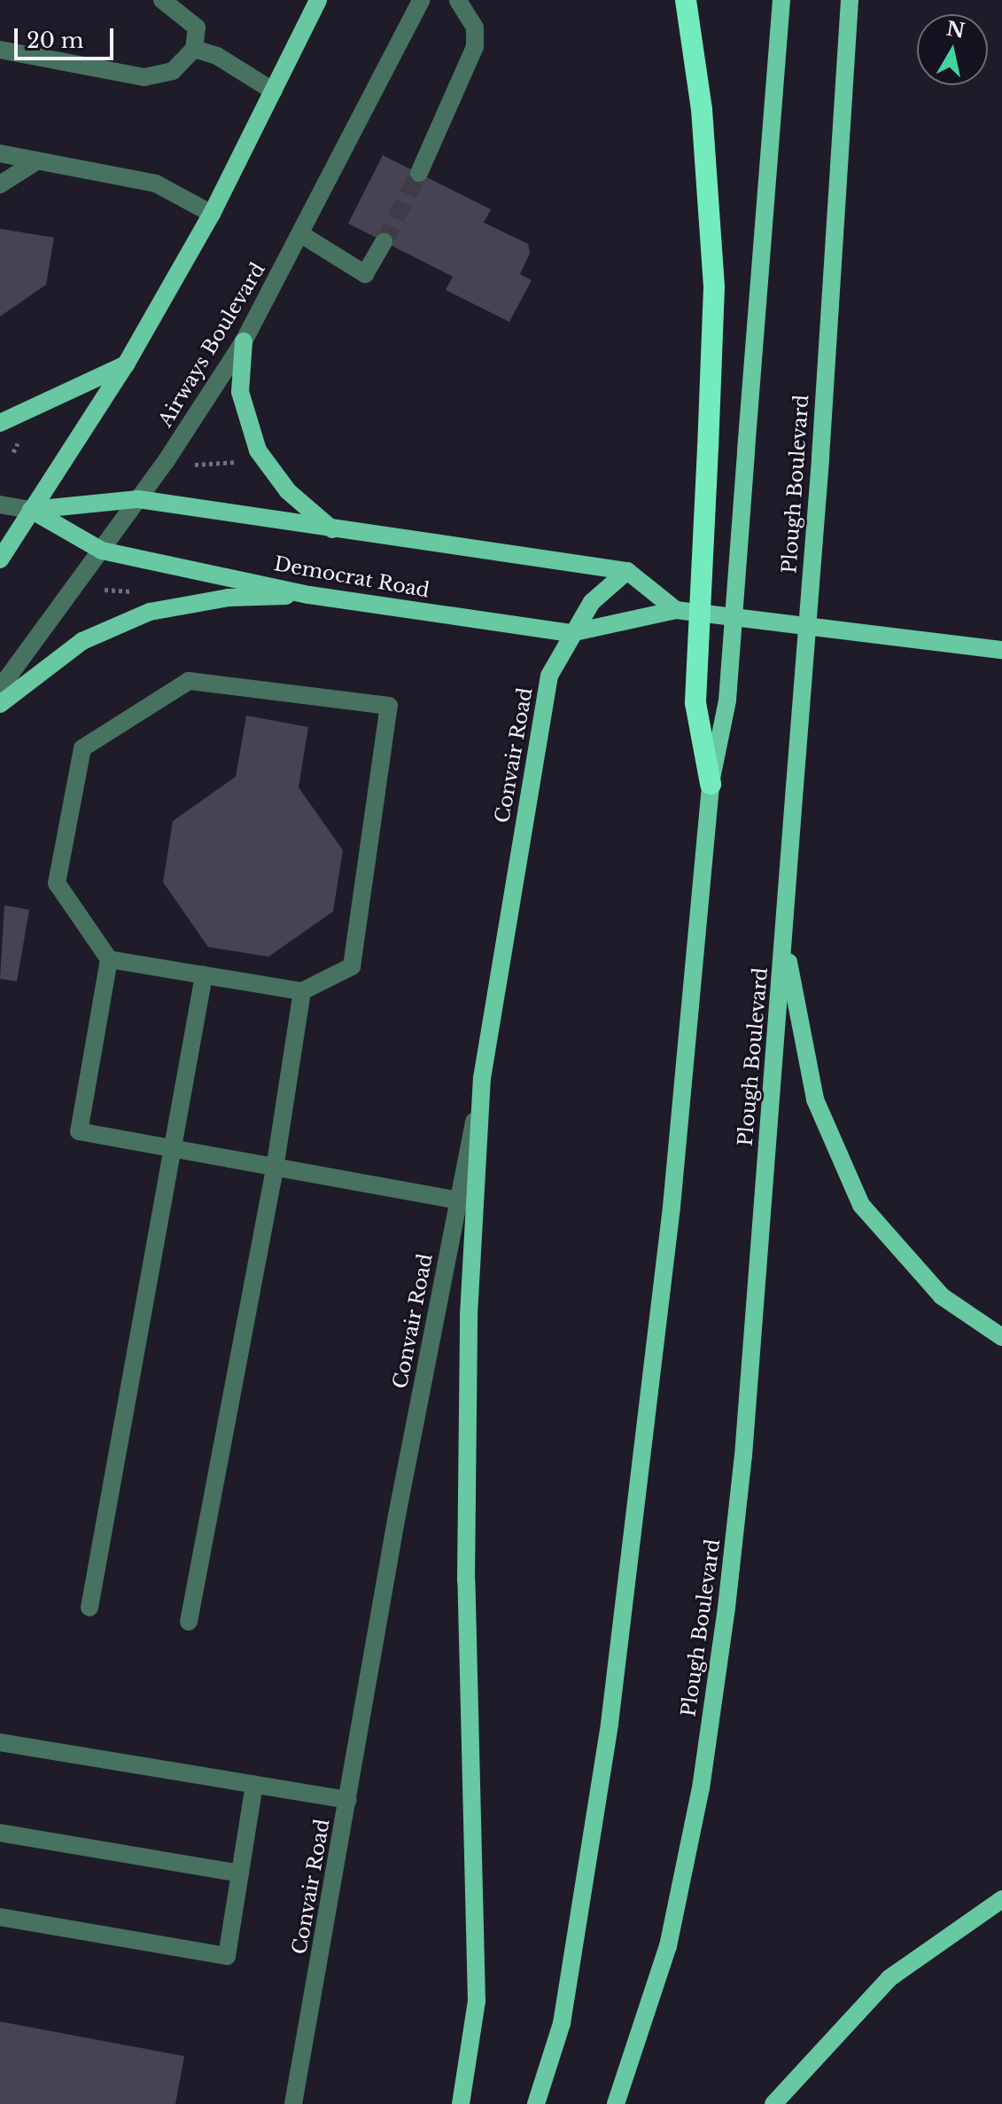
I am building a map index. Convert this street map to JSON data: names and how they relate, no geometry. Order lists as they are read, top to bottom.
{
  "streets": {
    "main road": ["Plough Boulevard", "Democrat Road", "Convair Road"],
    "street": ["Airways Boulevard"]
  },
  "crossings": [
    ["Airways Boulevard", "Democrat Road"],
    ["Democrat Road", "Convair Road"]
  ],
  "scale_bar": "20 m",
  "north": "top"
}
